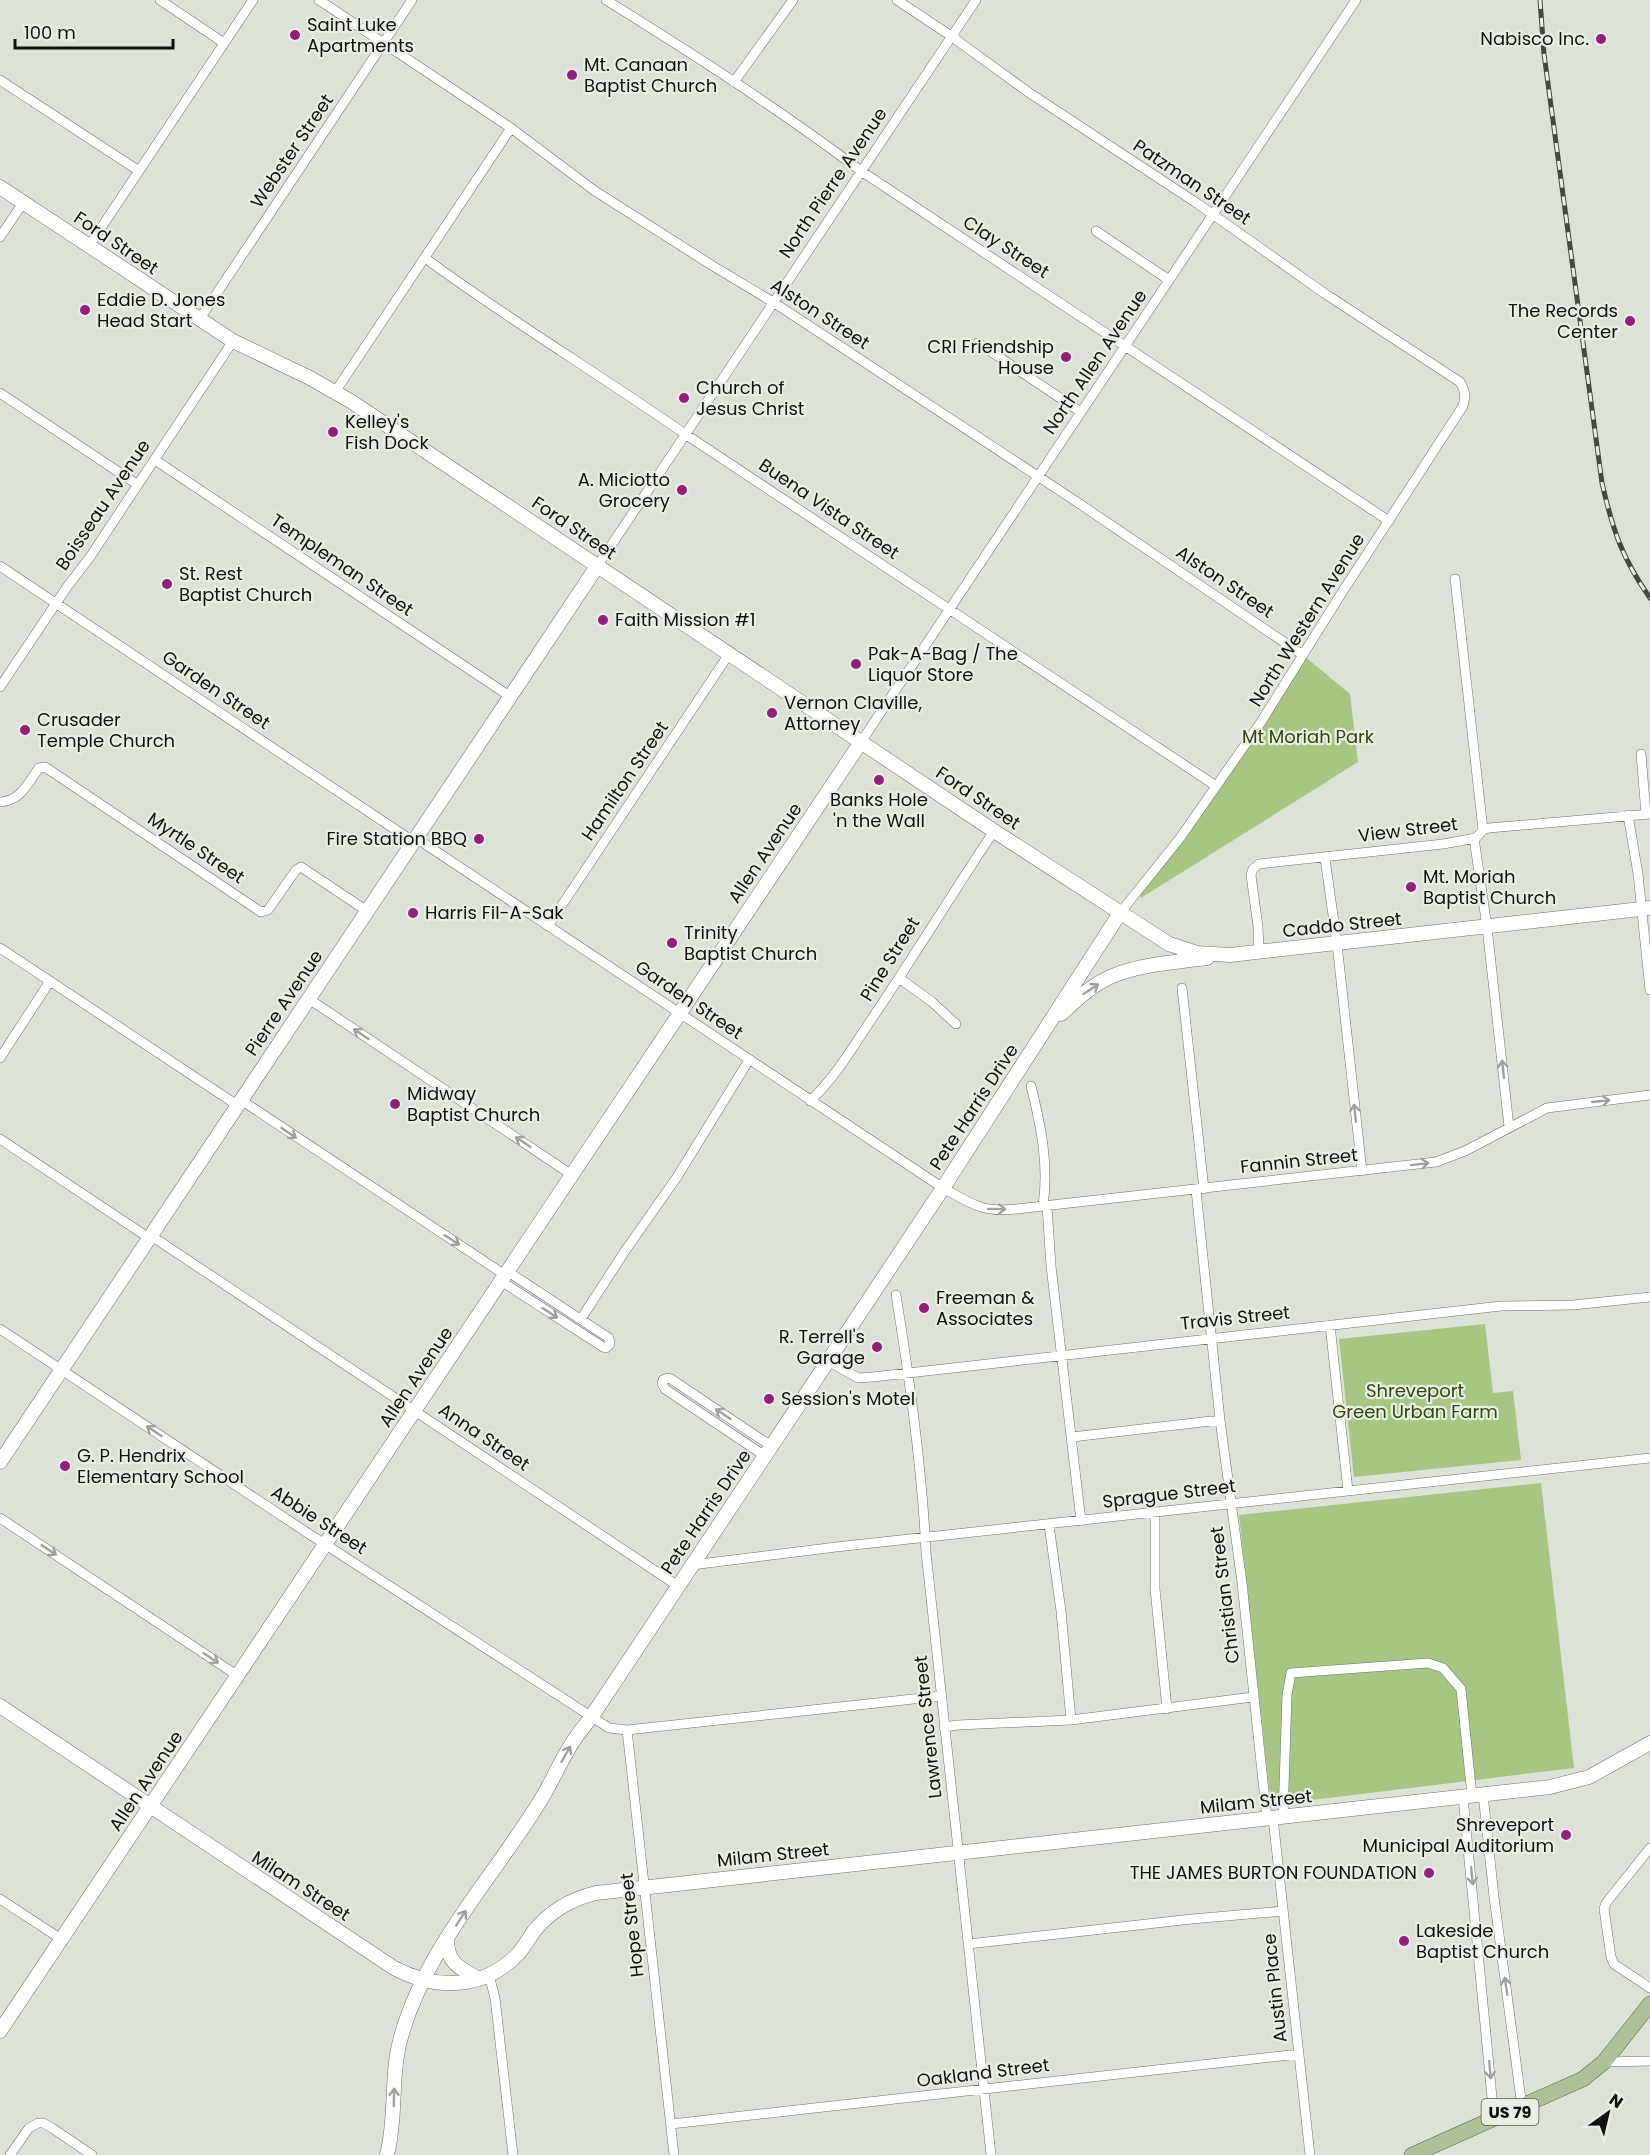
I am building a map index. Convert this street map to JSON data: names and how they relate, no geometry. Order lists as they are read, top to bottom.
{
  "streets": {
    "main road": [
      "Ford Street",
      "Allen Avenue",
      "Caddo Street",
      "Pierre Avenue",
      "Pete Harris Drive",
      "Milam Street",
      "US 79"
    ],
    "street": [
      "Webster Street",
      "Patzman Street",
      "North Pierre Avenue",
      "Clay Street",
      "Alston Street",
      "North Allen Avenue",
      "Boisseau Avenue",
      "Buena Vista Street",
      "Templeman Street",
      "North Western Avenue",
      "Garden Street",
      "Hamilton Street",
      "View Street",
      "Myrtle Street",
      "Pine Street",
      "Fannin Street",
      "Travis Street",
      "Anna Street",
      "Sprague Street",
      "Abbie Street",
      "Christian Street",
      "Lawrence Street",
      "Hope Street",
      "Austin Place",
      "Oakland Street"
    ]
  },
  "crossings": [
    ["Webster Street", "Ford Street"],
    ["Webster Street", "Alston Street"],
    ["Patzman Street", "North Pierre Avenue"],
    ["Patzman Street", "North Allen Avenue"],
    ["Patzman Street", "North Western Avenue"],
    ["North Pierre Avenue", "Ford Street"],
    ["North Pierre Avenue", "Clay Street"],
    ["North Pierre Avenue", "Alston Street"],
    ["North Pierre Avenue", "Buena Vista Street"],
    ["North Pierre Avenue", "Pierre Avenue"],
    ["Ford Street", "North Allen Avenue"],
    ["Ford Street", "Boisseau Avenue"],
    ["Ford Street", "North Western Avenue"],
    ["Ford Street", "Hamilton Street"],
    ["Ford Street", "Allen Avenue"],
    ["Ford Street", "Caddo Street"],
    ["Ford Street", "Pine Street"],
    ["Ford Street", "Pierre Avenue"],
    ["Ford Street", "Pete Harris Drive"],
    ["Clay Street", "North Allen Avenue"],
    ["Clay Street", "North Western Avenue"],
    ["Alston Street", "North Allen Avenue"],
    ["Alston Street", "North Western Avenue"],
    ["North Allen Avenue", "Buena Vista Street"],
    ["North Allen Avenue", "Allen Avenue"],
    ["Boisseau Avenue", "Templeman Street"],
    ["Boisseau Avenue", "Garden Street"],
    ["Buena Vista Street", "North Western Avenue"],
    ["Templeman Street", "Pierre Avenue"],
    ["North Western Avenue", "Caddo Street"],
    ["North Western Avenue", "Pete Harris Drive"],
    ["Garden Street", "Hamilton Street"],
    ["Garden Street", "Allen Avenue"],
    ["Garden Street", "Pine Street"],
    ["Garden Street", "Pierre Avenue"],
    ["Garden Street", "Pete Harris Drive"],
    ["Garden Street", "Fannin Street"],
    ["View Street", "Caddo Street"],
    ["Myrtle Street", "Pierre Avenue"],
    ["Allen Avenue", "Anna Street"],
    ["Allen Avenue", "Abbie Street"],
    ["Allen Avenue", "Milam Street"],
    ["Caddo Street", "Pete Harris Drive"],
    ["Pierre Avenue", "Anna Street"],
    ["Pierre Avenue", "Abbie Street"],
    ["Pete Harris Drive", "Fannin Street"],
    ["Pete Harris Drive", "Travis Street"],
    ["Pete Harris Drive", "Anna Street"],
    ["Pete Harris Drive", "Sprague Street"],
    ["Pete Harris Drive", "Abbie Street"],
    ["Pete Harris Drive", "Milam Street"],
    ["Fannin Street", "Christian Street"],
    ["Travis Street", "Christian Street"],
    ["Travis Street", "Lawrence Street"],
    ["Sprague Street", "Christian Street"],
    ["Sprague Street", "Lawrence Street"],
    ["Christian Street", "Milam Street"],
    ["Christian Street", "Austin Place"],
    ["Lawrence Street", "Milam Street"],
    ["Lawrence Street", "Oakland Street"],
    ["Milam Street", "Hope Street"],
    ["Milam Street", "Austin Place"],
    ["Hope Street", "Oakland Street"],
    ["Austin Place", "Oakland Street"]
  ],
  "one_way": ["Fannin Street", "Abbie Street"],
  "parks": ["Mt Moriah Park", "Shreveport Green Urban Farm"],
  "places": [
    "Saint Luke Apartments",
    "Nabisco Inc.",
    "Mt. Canaan Baptist Church",
    "Eddie D. Jones Head Start",
    "The Records Center",
    "CRI Friendship House",
    "Church of Jesus Christ",
    "Kelley's Fish Dock",
    "A. Miciotto Grocery",
    "St. Rest Baptist Church",
    "Faith Mission #1",
    "Pak-A-Bag / The Liquor Store",
    "Vernon Claville, Attorney",
    "Crusader Temple Church",
    "Banks Hole 'n the Wall",
    "Fire Station BBQ",
    "Mt. Moriah Baptist Church",
    "Harris Fil-A-Sak",
    "Trinity Baptist Church",
    "Midway Baptist Church",
    "Freeman & Associates",
    "R. Terrell's Garage",
    "Session's Motel",
    "G. P. Hendrix Elementary School",
    "Shreveport Municipal Auditorium",
    "THE JAMES BURTON FOUNDATION",
    "Lakeside Baptist Church"
  ],
  "scale_bar": "100 m",
  "north": "top right"
}
